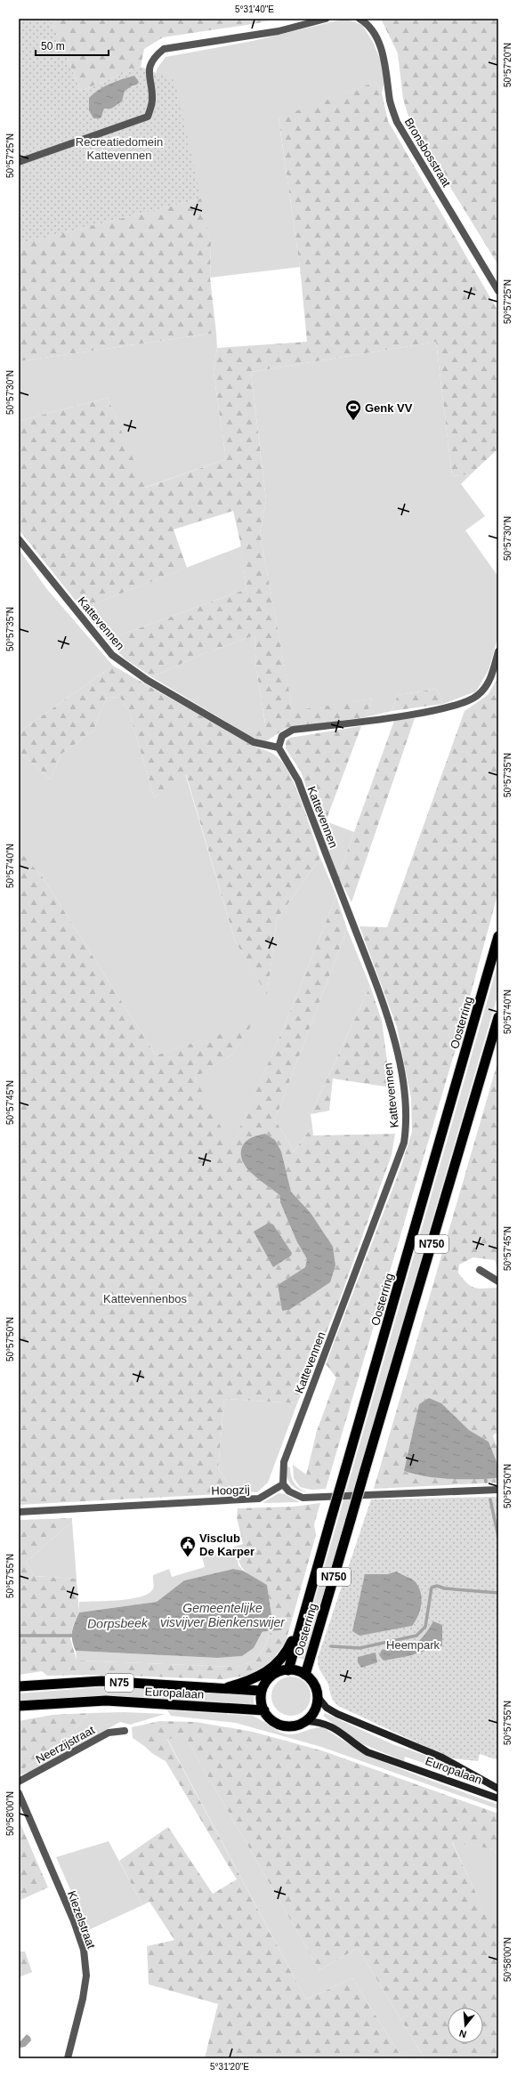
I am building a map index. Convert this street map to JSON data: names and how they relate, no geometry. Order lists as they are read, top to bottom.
{
  "streets": {
    "highway": [
      "Oosterring",
      "N750",
      "N75",
      "Europalaan"
    ],
    "street": [
      "Bronsbosstraat",
      "Kattevennen",
      "Hoogzij",
      "Neerzijstraat",
      "Kiezelstraat"
    ]
  },
  "crossings": [
    ["Kattevennen", "Hoogzij"],
    ["Oosterring", "Europalaan"]
  ],
  "water": ["Gemeentelijke visvijver Bienkenswijer", "Dorpsbeek"],
  "parks": ["Recreatiedomein Kattevennen", "Kattevennenbos", "Heempark"],
  "places": {
    "sports": ["Genk VV"],
    "public building": ["Visclub De Karper"]
  },
  "scale_bar": "50 m",
  "north": "bottom",
  "coordinates": [
    "5°31'40\"E",
    "50°57'20\"N",
    "50°57'25\"N",
    "50°57'30\"N",
    "50°57'35\"N",
    "50°57'40\"N",
    "50°57'45\"N",
    "50°57'50\"N",
    "50°57'55\"N",
    "50°58'00\"N",
    "5°31'20\"E"
  ]
}
